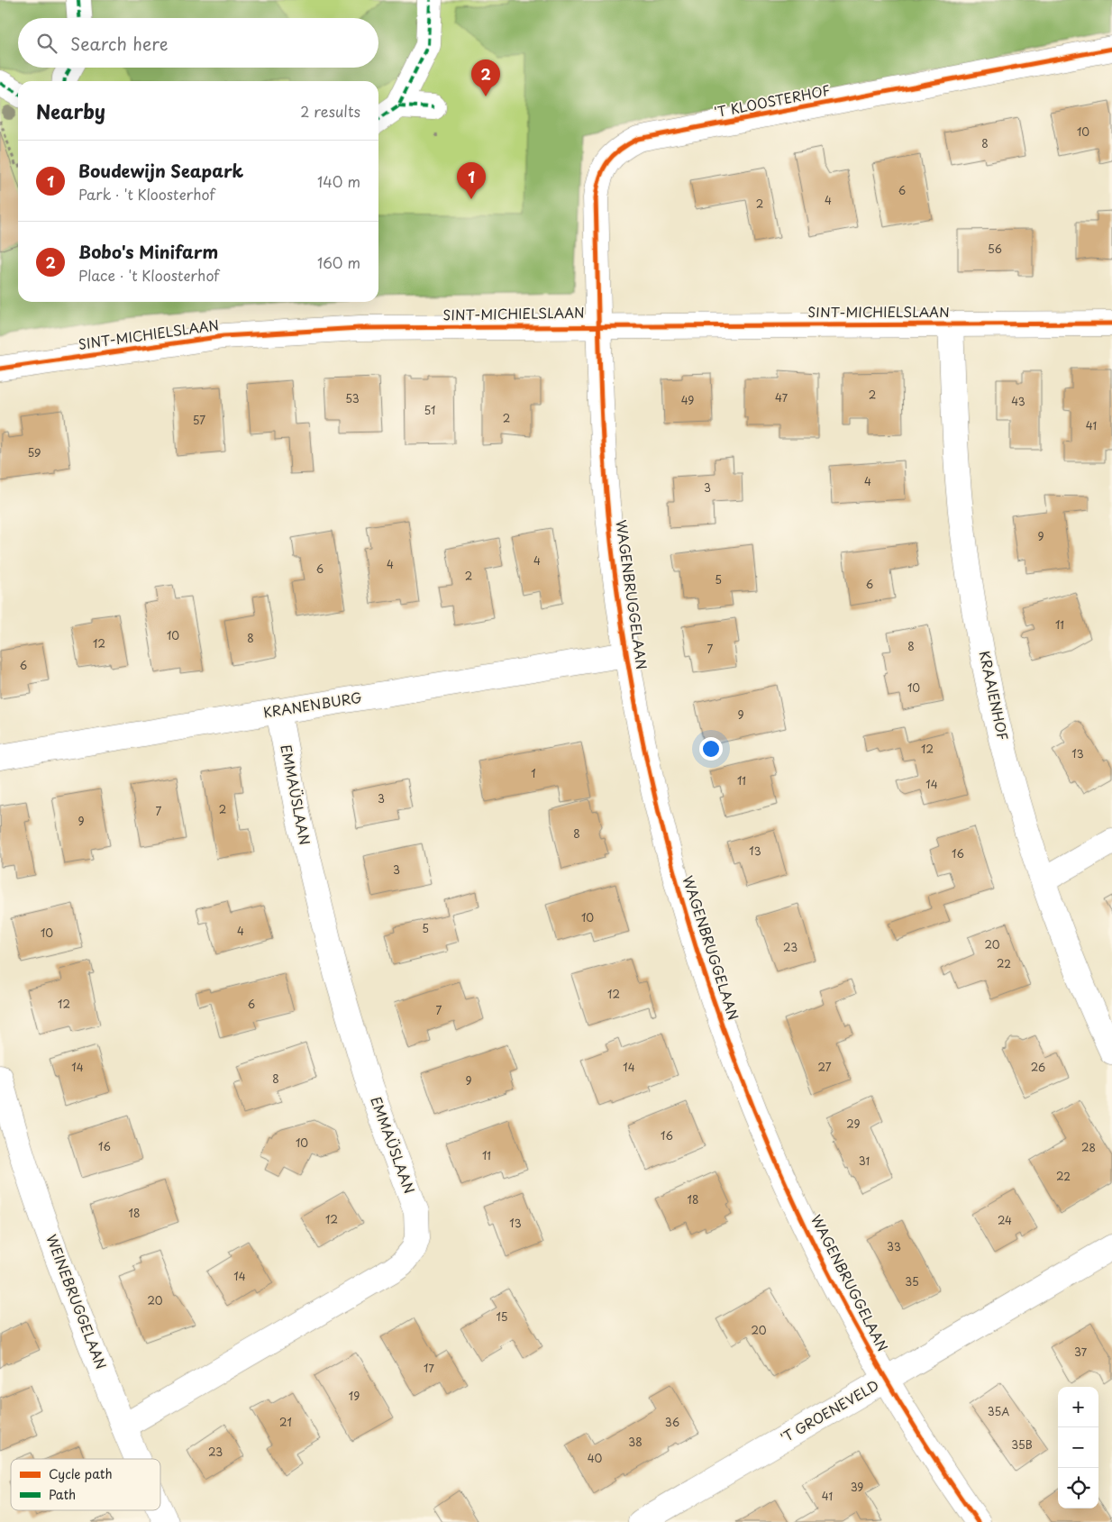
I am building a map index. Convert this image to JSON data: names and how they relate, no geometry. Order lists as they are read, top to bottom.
{
  "streets": {
    "street": [
      "'T KLOOSTERHOF",
      "SINT-MICHIELSLAAN",
      "WAGENBRUGGELAAN",
      "KRAAIENHOF",
      "KRANENBURG",
      "EMMAÜSLAAN",
      "WEINEBRUGGELAAN",
      "'T GROENEVELD"
    ]
  },
  "crossings": [
    ["'T KLOOSTERHOF", "SINT-MICHIELSLAAN"],
    ["'T KLOOSTERHOF", "WAGENBRUGGELAAN"],
    ["SINT-MICHIELSLAAN", "WAGENBRUGGELAAN"],
    ["SINT-MICHIELSLAAN", "KRAAIENHOF"],
    ["WAGENBRUGGELAAN", "KRANENBURG"],
    ["WAGENBRUGGELAAN", "'T GROENEVELD"],
    ["KRANENBURG", "EMMAÜSLAAN"],
    ["EMMAÜSLAAN", "WEINEBRUGGELAAN"]
  ],
  "house_numbers": [
    "10",
    "8",
    "6",
    "4",
    "2",
    "56",
    "2",
    "47",
    "53",
    "49",
    "43",
    "51",
    "2",
    "57",
    "41",
    "59",
    "4",
    "3",
    "9",
    "4",
    "4",
    "6",
    "2",
    "5",
    "6",
    "11",
    "10",
    "8",
    "12",
    "8",
    "7",
    "6",
    "10",
    "9",
    "12",
    "13",
    "1",
    "11",
    "14",
    "3",
    "2",
    "7",
    "9",
    "8",
    "13",
    "16",
    "3",
    "10",
    "5",
    "4",
    "10",
    "20",
    "23",
    "22",
    "12",
    "12",
    "6",
    "7",
    "14",
    "14",
    "27",
    "26",
    "8",
    "9",
    "29",
    "16",
    "10",
    "16",
    "28",
    "11",
    "31",
    "22",
    "18",
    "18",
    "12",
    "24",
    "13",
    "33",
    "14",
    "35",
    "20",
    "15",
    "20",
    "37",
    "17",
    "19",
    "35A",
    "21",
    "36",
    "38",
    "35B",
    "23",
    "40",
    "39",
    "41"
  ],
  "legend": ["Cycle path", "Path"],
  "page": {
    "search": "Search here",
    "pins": ["2", "1"],
    "heading": ["Nearby", "2 results"],
    "list": [
      {
        "mark": "1",
        "name": "Boudewijn Seapark",
        "note": "Park · 't Kloosterhof",
        "value": "140 m"
      },
      {
        "mark": "2",
        "name": "Bobo's Minifarm",
        "note": "Place · 't Kloosterhof",
        "value": "160 m"
      }
    ],
    "map_buttons": ["+", "−"]
  }
}
